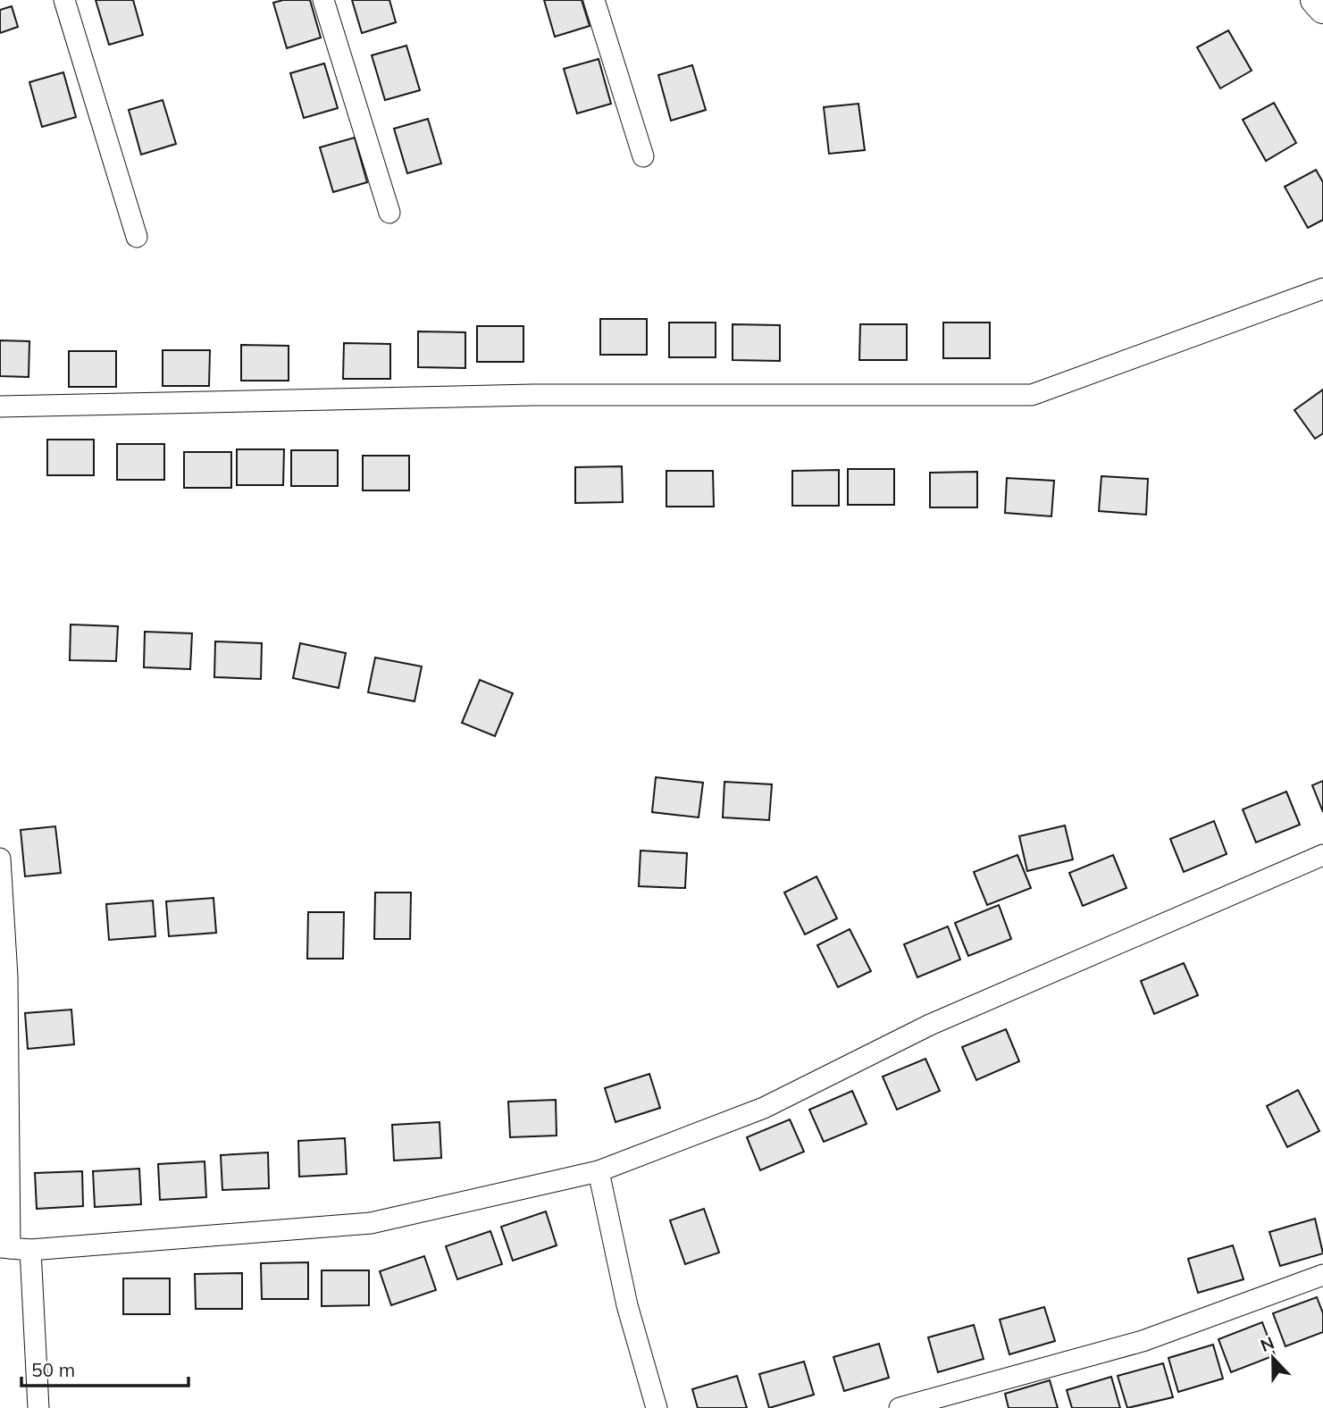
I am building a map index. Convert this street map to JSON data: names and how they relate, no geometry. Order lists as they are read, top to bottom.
{
  "scale_bar": "50 m",
  "north": "top"
}
